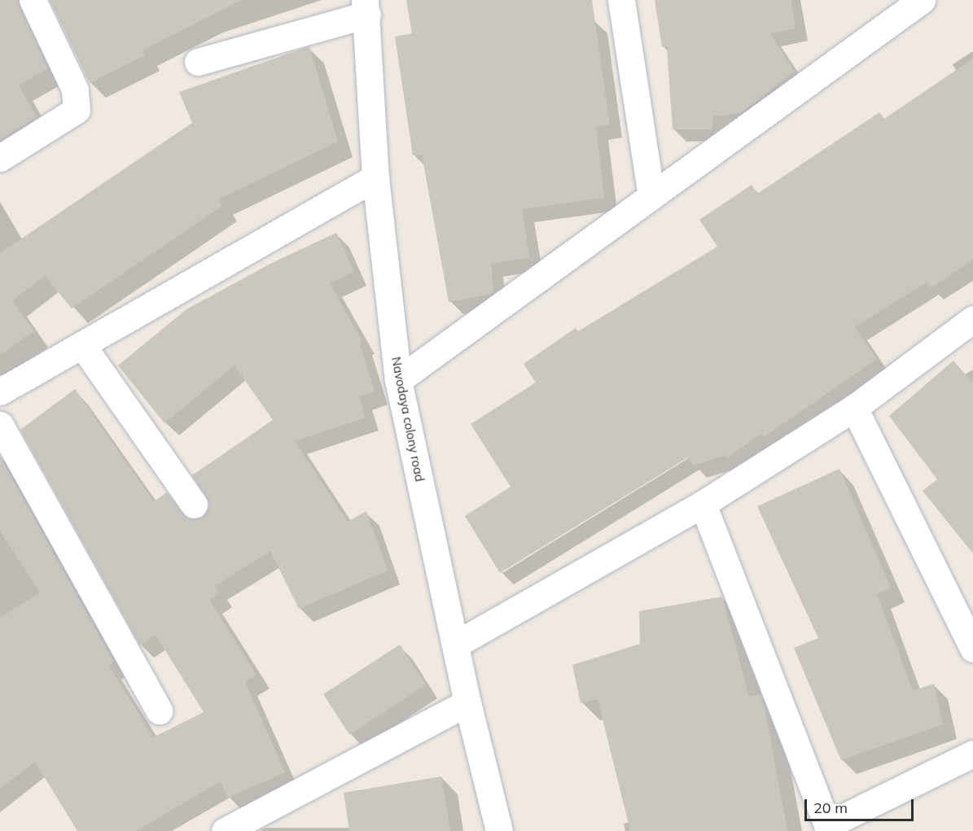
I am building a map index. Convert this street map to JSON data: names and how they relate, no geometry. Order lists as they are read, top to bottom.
{
  "streets": {
    "street": ["Navodaya colony road"]
  },
  "scale_bar": "20 m"
}
